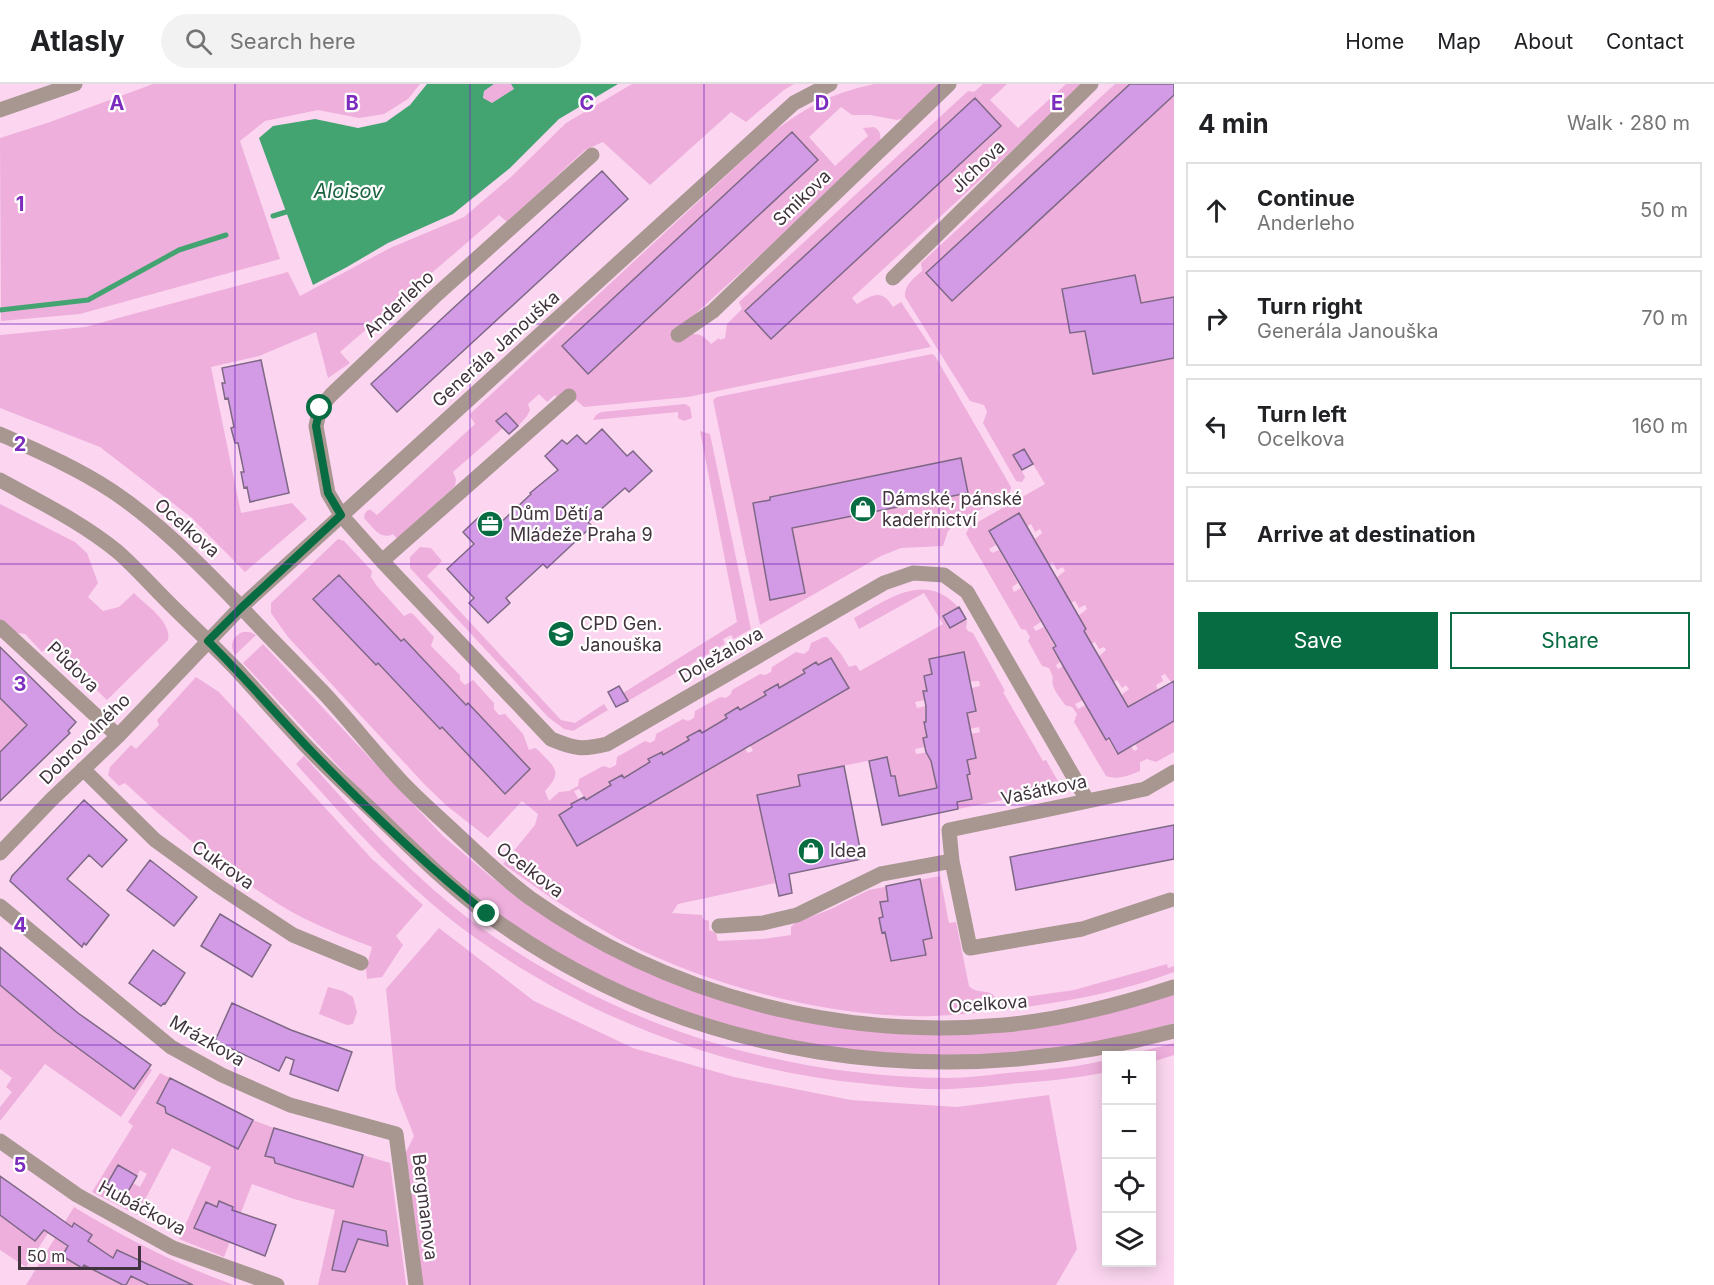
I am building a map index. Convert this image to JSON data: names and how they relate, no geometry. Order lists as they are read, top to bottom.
{
  "streets": {
    "street": [
      "Jíchova",
      "Smikova",
      "Anderleho",
      "Generála Janouška",
      "Ocelkova",
      "Doležalova",
      "Půdova",
      "Dobrovolného",
      "Vašátkova",
      "Cukrova",
      "Mrázkova",
      "Bergmanova",
      "Hubáčkova"
    ]
  },
  "crossings": [
    ["Anderleho", "Generála Janouška"],
    ["Anderleho", "Doležalova"],
    ["Generála Janouška", "Ocelkova"],
    ["Generála Janouška", "Doležalova"],
    ["Generála Janouška", "Dobrovolného"],
    ["Doležalova", "Vašátkova"],
    ["Půdova", "Dobrovolného"],
    ["Dobrovolného", "Cukrova"],
    ["Mrázkova", "Bergmanova"]
  ],
  "water": ["Aloisov"],
  "places": {
    "shop": ["Dámské, pánské kadeřnictví", "Idea"],
    "office": ["Dům Dětí a Mládeže Praha 9"],
    "school or university": ["CPD Gen. Janouška"]
  },
  "scale_bar": "50 m",
  "page": {
    "header": "Atlasly",
    "search": "Search here",
    "nav": [
      "Home",
      "Map",
      "About",
      "Contact"
    ],
    "heading": ["4 min", "Walk · 280 m"],
    "list": [
      ["Continue", "Anderleho", "50 m"],
      ["Turn right", "Generála Janouška", "70 m"],
      ["Turn left", "Ocelkova", "160 m"],
      "Arrive at destination"
    ],
    "buttons": ["Save", "Share"],
    "map_buttons": ["+", "−"],
    "scale": "50 m"
  },
  "grid": {
    "columns": [
      "A",
      "B",
      "C",
      "D",
      "E"
    ],
    "rows": [
      "1",
      "2",
      "3",
      "4",
      "5"
    ]
  }
}
